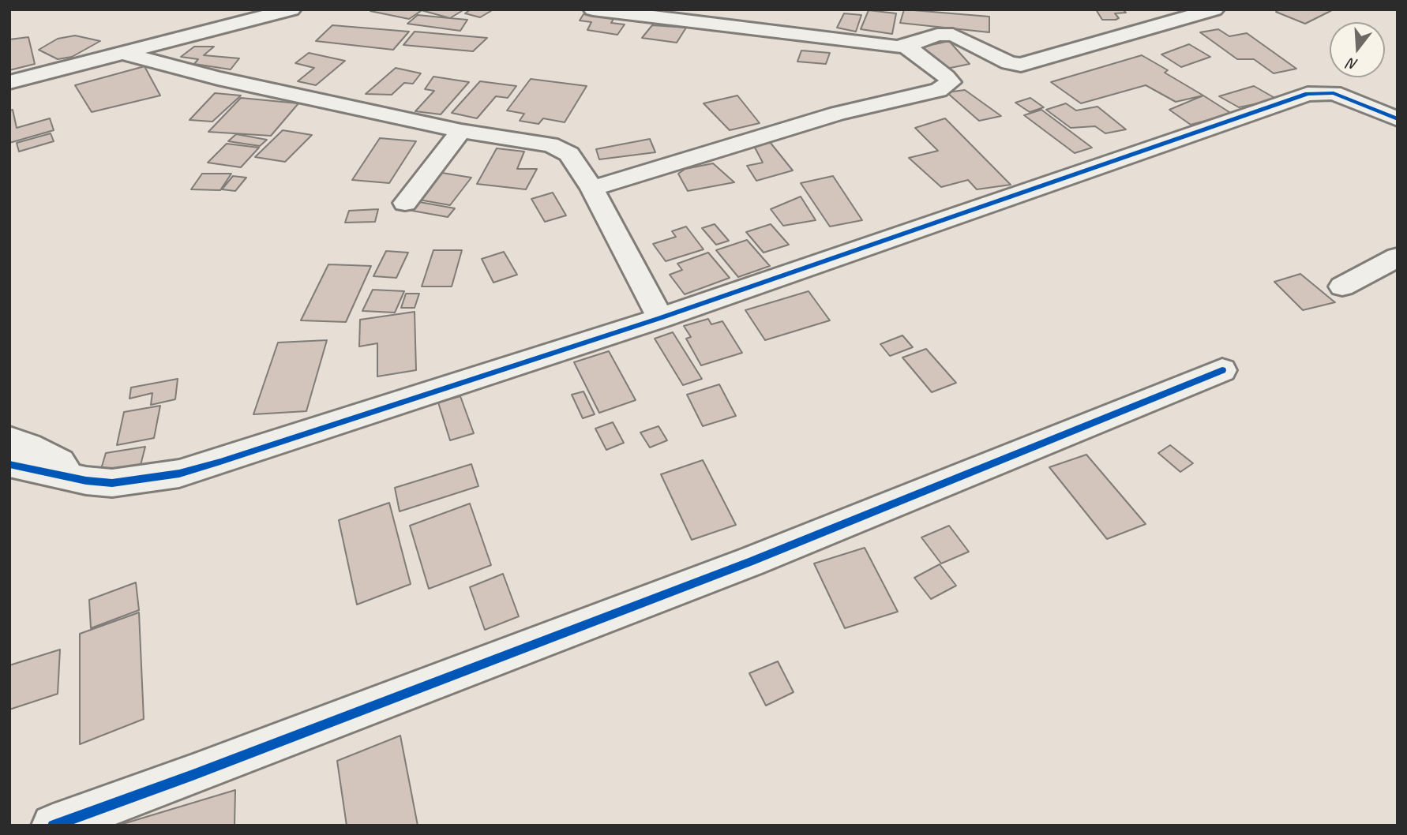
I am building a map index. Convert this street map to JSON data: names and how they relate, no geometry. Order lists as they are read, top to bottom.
{
  "north": "bottom"
}
